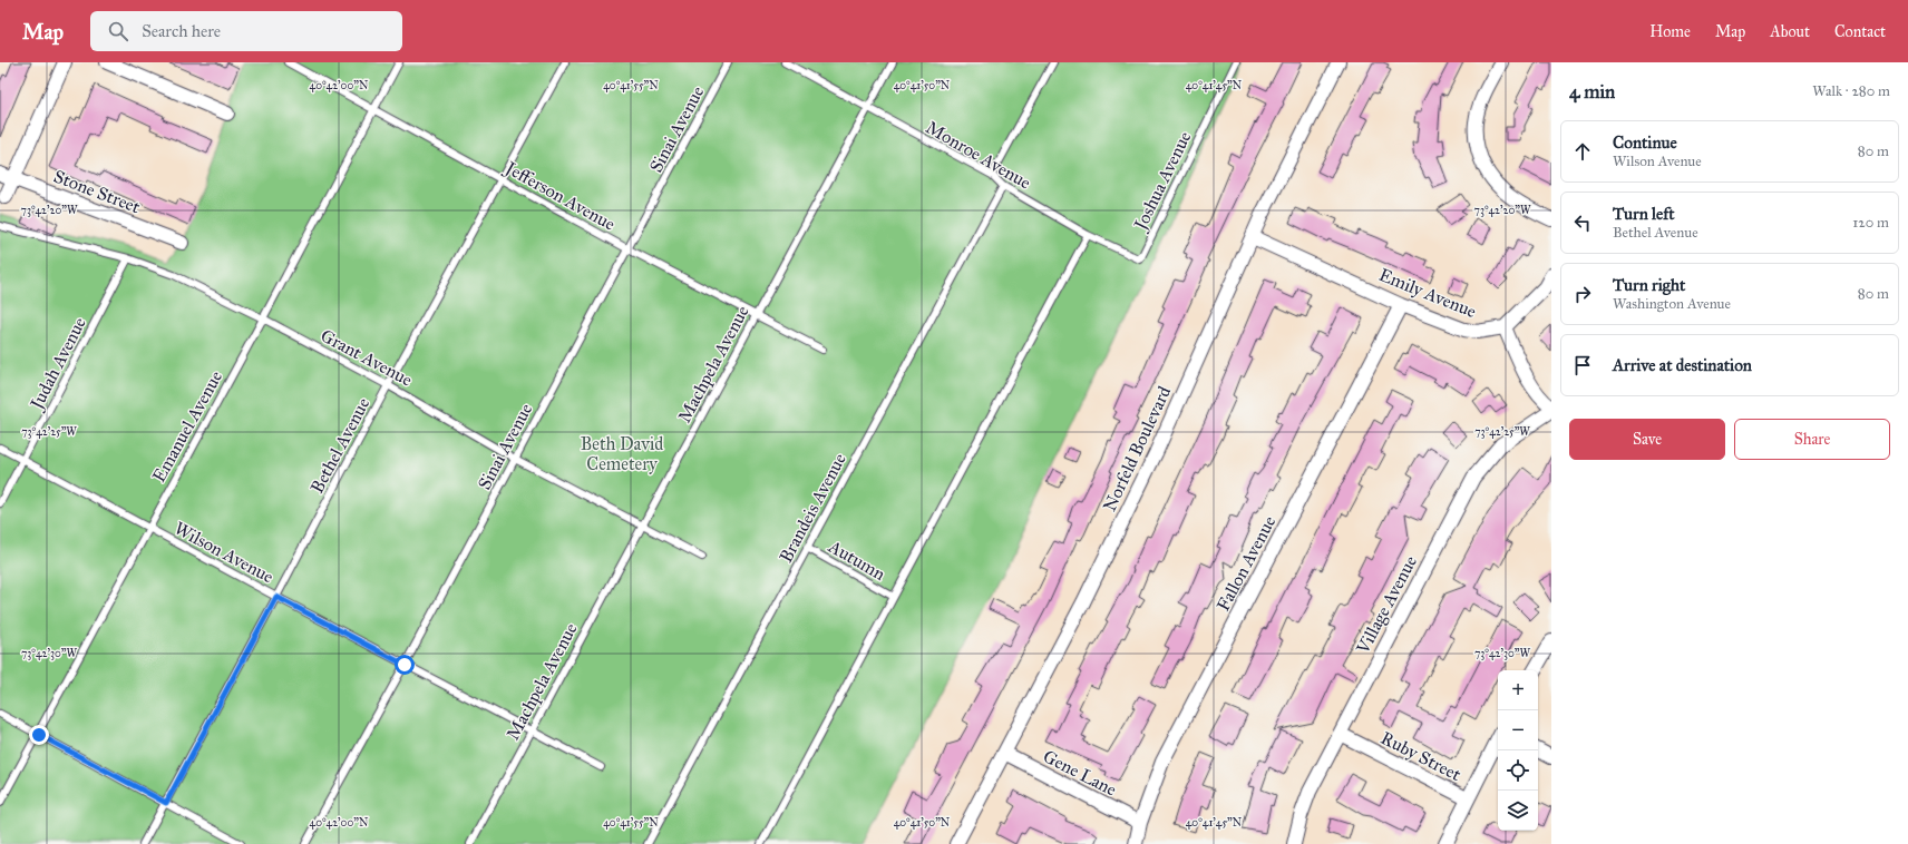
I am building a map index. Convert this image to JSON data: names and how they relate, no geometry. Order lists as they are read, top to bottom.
{
  "streets": {
    "street": [
      "Stone Street",
      "Emily Avenue",
      "Norfeld Boulevard",
      "Fallon Avenue",
      "Village Avenue",
      "Ruby Street",
      "Gene Lane"
    ],
    "lane": [
      "Sinai Avenue",
      "Monroe Avenue",
      "Joshua Avenue",
      "Jefferson Avenue",
      "Grant Avenue",
      "Judah Avenue",
      "Machpela Avenue",
      "Emanuel Avenue",
      "Bethel Avenue",
      "Brandeis Avenue",
      "Wilson Avenue",
      "Autumn"
    ]
  },
  "crossings": [
    ["Sinai Avenue", "Jefferson Avenue"],
    ["Sinai Avenue", "Grant Avenue"],
    ["Sinai Avenue", "Wilson Avenue"],
    ["Monroe Avenue", "Joshua Avenue"],
    ["Monroe Avenue", "Machpela Avenue"],
    ["Monroe Avenue", "Brandeis Avenue"],
    ["Jefferson Avenue", "Machpela Avenue"],
    ["Jefferson Avenue", "Emanuel Avenue"],
    ["Jefferson Avenue", "Bethel Avenue"],
    ["Emily Avenue", "Norfeld Boulevard"],
    ["Emily Avenue", "Fallon Avenue"],
    ["Grant Avenue", "Judah Avenue"],
    ["Grant Avenue", "Machpela Avenue"],
    ["Grant Avenue", "Emanuel Avenue"],
    ["Grant Avenue", "Bethel Avenue"],
    ["Judah Avenue", "Wilson Avenue"],
    ["Machpela Avenue", "Wilson Avenue"],
    ["Emanuel Avenue", "Wilson Avenue"],
    ["Bethel Avenue", "Wilson Avenue"],
    ["Norfeld Boulevard", "Gene Lane"],
    ["Brandeis Avenue", "Autumn"],
    ["Fallon Avenue", "Gene Lane"],
    ["Village Avenue", "Ruby Street"]
  ],
  "parks": ["Beth David Cemetery"],
  "page": {
    "header": "Map",
    "search": "Search here",
    "nav": [
      "Home",
      "Map",
      "About",
      "Contact"
    ],
    "heading": ["4 min", "Walk · 280 m"],
    "list": [
      ["Continue", "Wilson Avenue", "80 m"],
      ["Turn left", "Bethel Avenue", "120 m"],
      ["Turn right", "Washington Avenue", "80 m"],
      "Arrive at destination"
    ],
    "buttons": ["Save", "Share"],
    "map_buttons": ["+", "−"]
  },
  "coordinates": [
    "40°42'00\"N",
    "40°41'55\"N",
    "40°41'50\"N",
    "40°41'45\"N",
    "73°42'20\"W",
    "73°42'25\"W",
    "73°42'30\"W"
  ]
}
